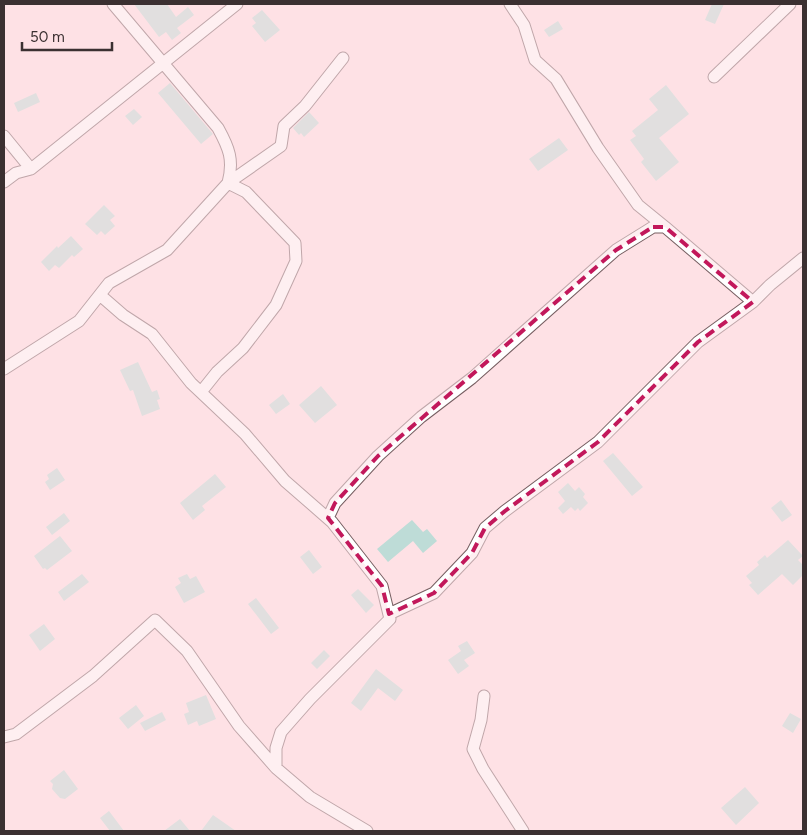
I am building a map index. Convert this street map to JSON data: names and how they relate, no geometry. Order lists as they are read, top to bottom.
{
  "scale_bar": "50 m"
}
